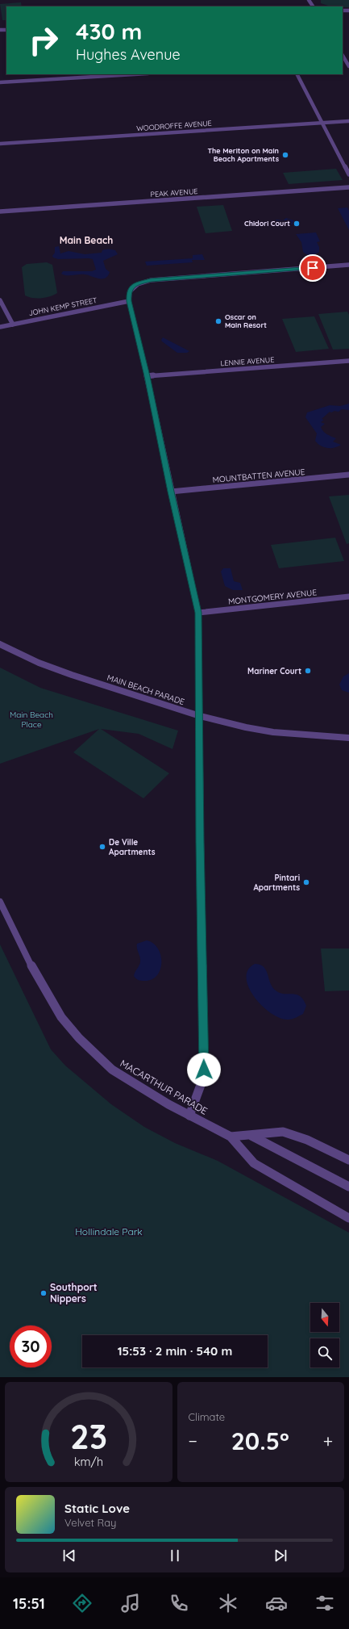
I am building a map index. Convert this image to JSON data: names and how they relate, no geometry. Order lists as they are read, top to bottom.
{
  "streets": {
    "street": [
      "WOODROFFE AVENUE",
      "PEAK AVENUE",
      "JOHN KEMP STREET",
      "LENNIE AVENUE",
      "MOUNTBATTEN AVENUE",
      "MONTGOMERY AVENUE",
      "MAIN BEACH PARADE",
      "MACARTHUR PARADE"
    ]
  },
  "districts": ["Main Beach"],
  "parks": ["Main Beach Place", "Hollindale Park"],
  "places": [
    "The Meriton on Main Beach Apartments",
    "Chidori Court",
    "Oscar on Main Resort",
    "Mariner Court",
    "De Ville Apartments",
    "Pintari Apartments",
    "Southport Nippers"
  ],
  "north": "bottom",
  "page": {
    "turn": ["430 m", "Hughes Avenue"],
    "limit": "30",
    "trip": "15:53 · 2 min · 540 m",
    "tile": "Climate",
    "heat": ["−", "20.5°", "+"],
    "song": ["Static Love", "Velvet Ray"],
    "tabs": "15:51",
    "gauge": ["23", "km/h"]
  }
}
